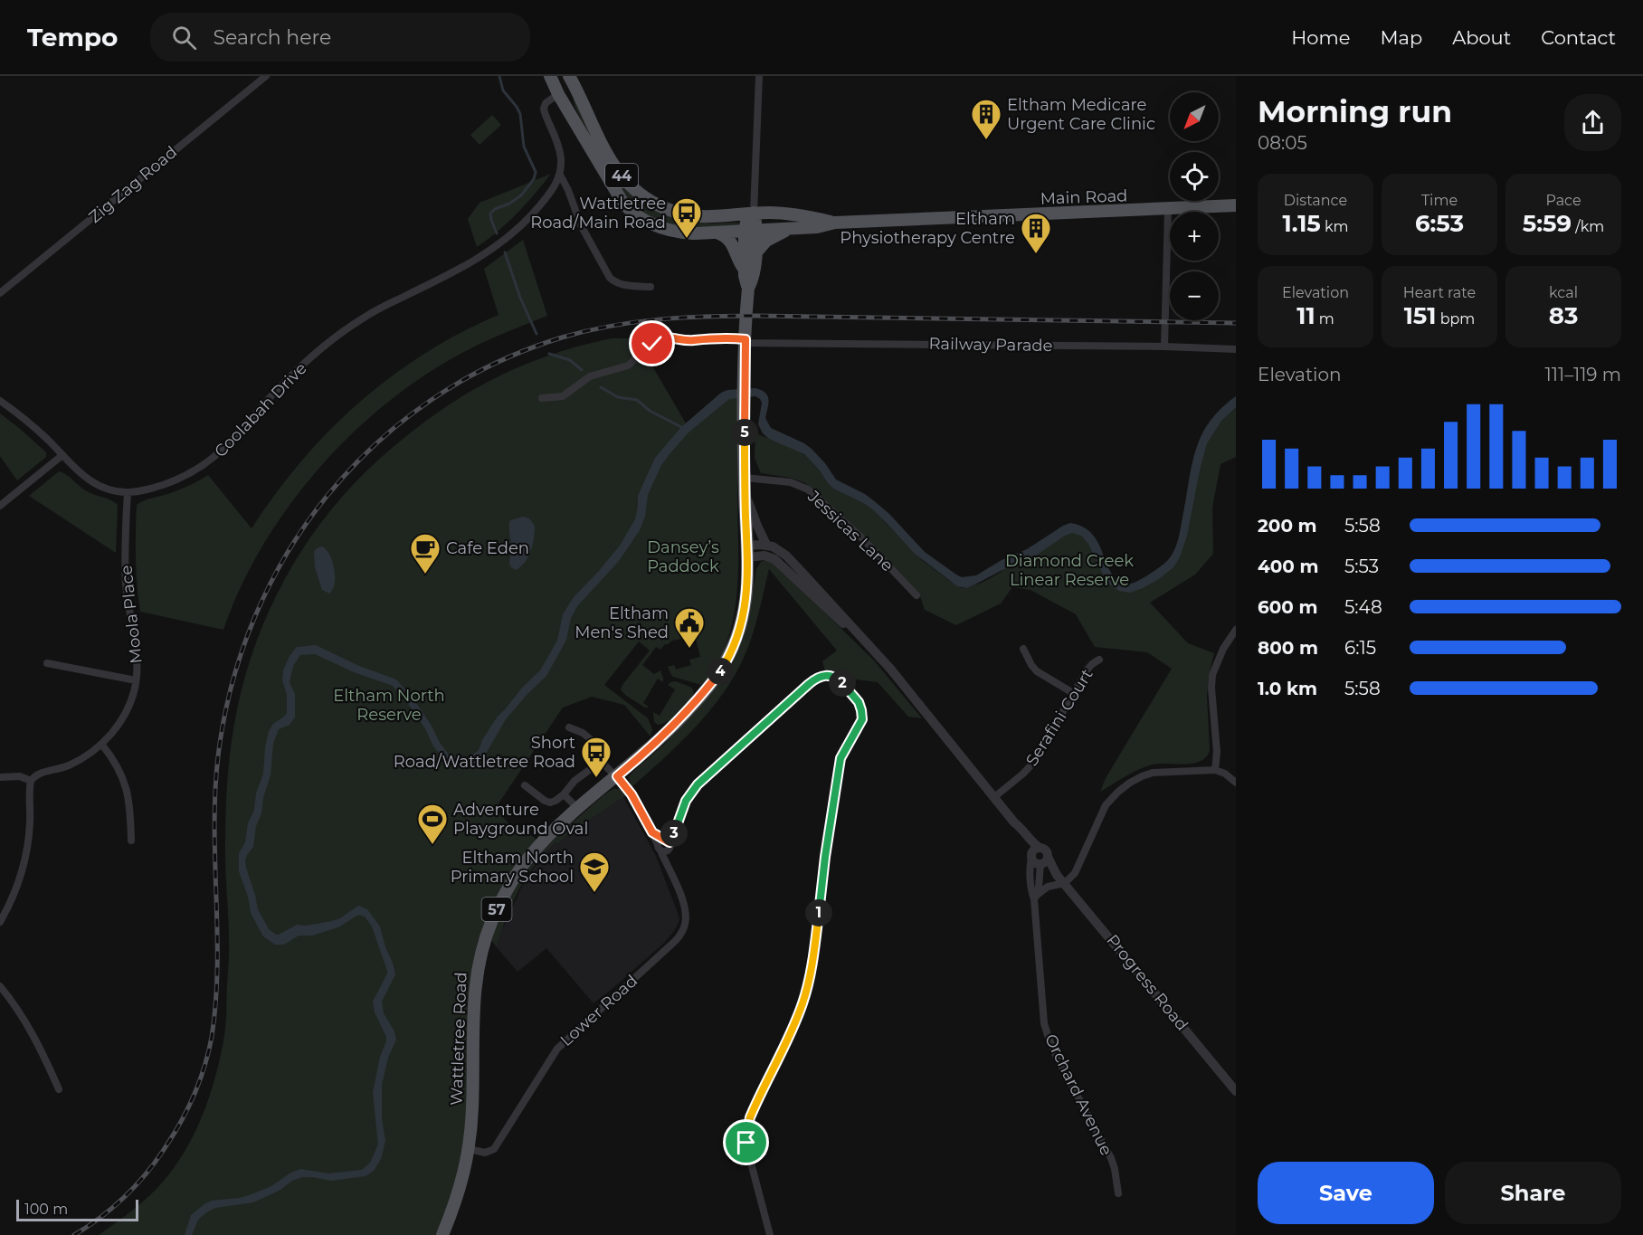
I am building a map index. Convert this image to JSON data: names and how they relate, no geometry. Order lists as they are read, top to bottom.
{
  "streets": {
    "main road": [
      "44",
      "Main Road",
      "57",
      "Wattletree Road"
    ],
    "street": [
      "Zig Zag Road",
      "Railway Parade",
      "Coolabah Drive",
      "Jessicas Lane",
      "Moola Place",
      "Serafini Court",
      "Progress Road",
      "Lower Road",
      "Orchard Avenue"
    ]
  },
  "crossings": [
    ["Main Road", "Wattletree Road"],
    ["Railway Parade", "Wattletree Road"],
    ["Coolabah Drive", "Moola Place"],
    ["Jessicas Lane", "Wattletree Road"],
    ["Progress Road", "Orchard Avenue"],
    ["Lower Road", "Wattletree Road"]
  ],
  "parks": ["Dansey’s Paddock", "Diamond Creek Linear Reserve", "Eltham North Reserve"],
  "places": {
    "building": ["Eltham Medicare Urgent Care Clinic", "Eltham Physiotherapy Centre"],
    "bus stop": ["Wattletree Road/Main Road", "Short Road/Wattletree Road"],
    "cafe": ["Cafe Eden"],
    "public building": ["Eltham Men's Shed"],
    "sports": ["Adventure Playground Oval"],
    "school or university": ["Eltham North Primary School"]
  },
  "scale_bar": "100 m",
  "north": "bottom left",
  "page": {
    "header": "Tempo",
    "search": "Search here",
    "nav": [
      "Home",
      "Map",
      "About",
      "Contact"
    ],
    "heading": ["Morning run", "08:05"],
    "map_buttons": ["+", "−"],
    "stats": [
      ["Distance", "1.15 km"],
      ["Time", "6:53"],
      ["Pace", "5:59 /km"],
      ["Elevation", "11 m"],
      ["Heart rate", "151 bpm"],
      ["kcal", "83"]
    ],
    "chart": ["Elevation", "111–119 m"],
    "pins": [
      "5",
      "4",
      "2",
      "3",
      "1"
    ],
    "list": [
      {
        "name": "200 m",
        "note": "5:58"
      },
      {
        "name": "400 m",
        "note": "5:53"
      },
      {
        "name": "600 m",
        "note": "5:48"
      },
      {
        "name": "800 m",
        "note": "6:15"
      },
      {
        "name": "1.0 km",
        "note": "5:58"
      }
    ],
    "buttons": ["Save", "Share"],
    "scale": "100 m"
  }
}
